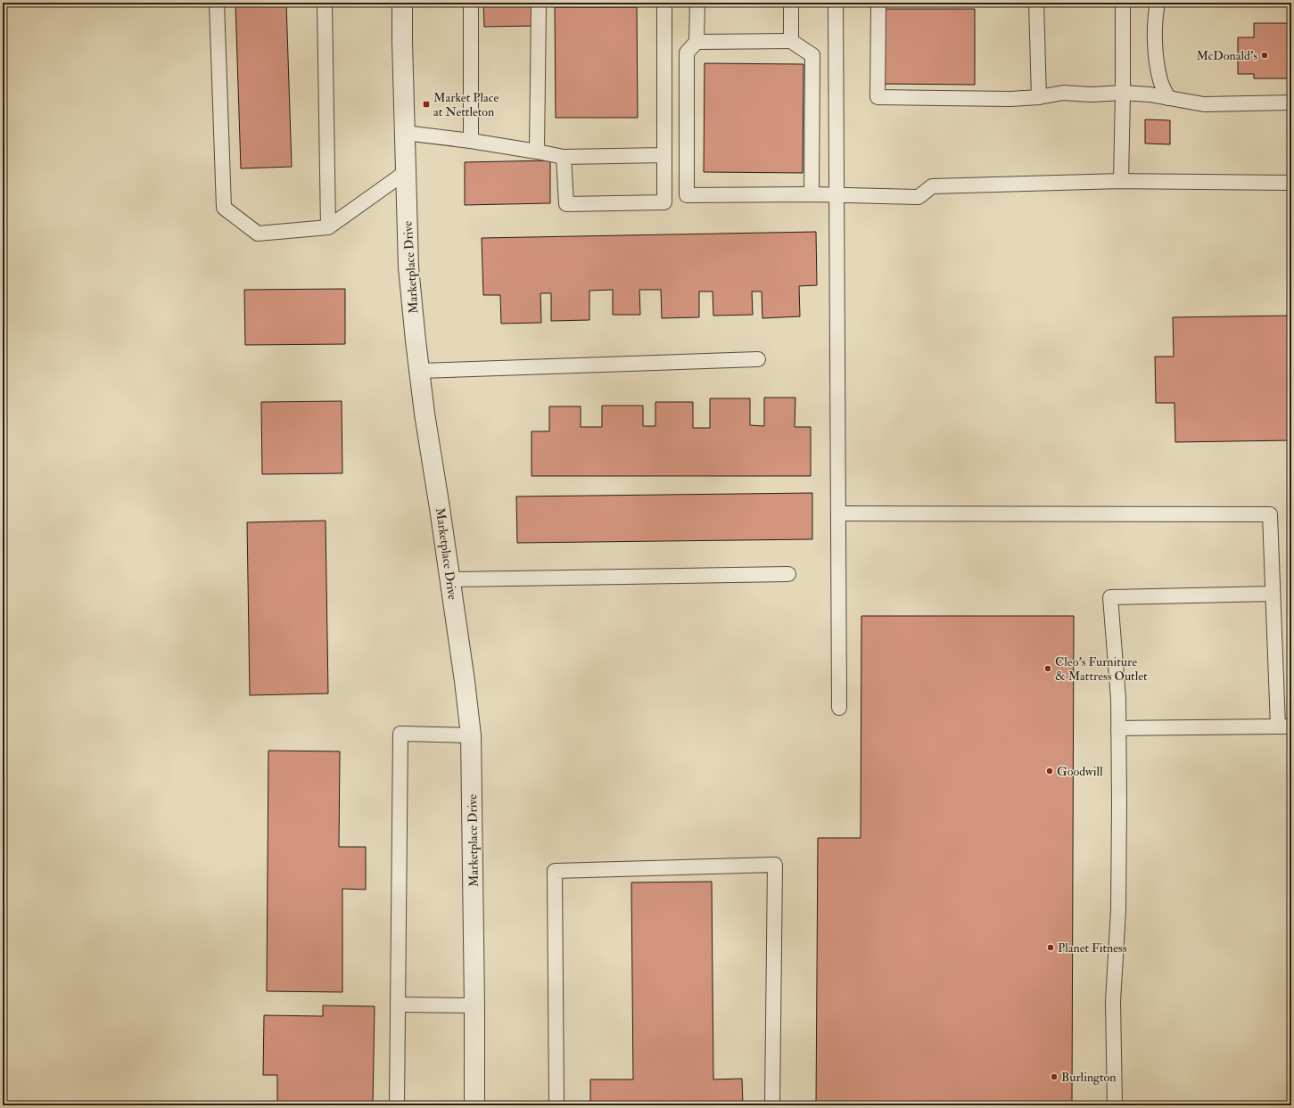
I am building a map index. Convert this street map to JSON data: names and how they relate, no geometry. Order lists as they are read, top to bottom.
{
  "streets": {
    "street": ["Marketplace Drive"]
  },
  "places": {
    "other": [
      "McDonald's",
      "Cleo's Furniture & Mattress Outlet",
      "Goodwill",
      "Planet Fitness",
      "Burlington"
    ],
    "transit": ["Market Place at Nettleton"]
  }
}
